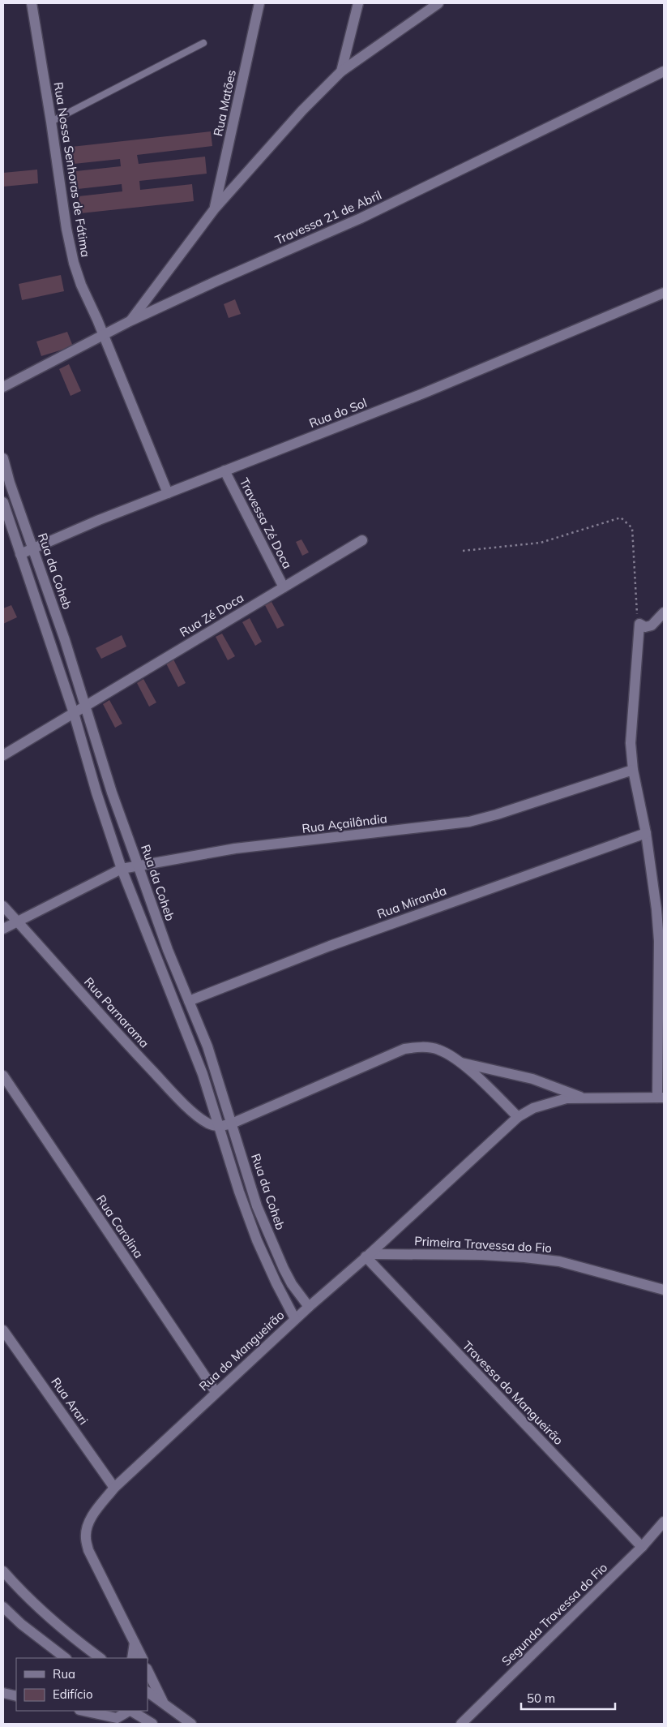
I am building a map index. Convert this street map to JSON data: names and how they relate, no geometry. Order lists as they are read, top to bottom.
{
  "streets": {
    "street": [
      "Rua Matões",
      "Rua Nossa Senhoras de Fátima",
      "Travessa 21 de Abril",
      "Rua do Sol",
      "Travessa Zé Doca",
      "Rua da Coheb",
      "Rua Zé Doca",
      "Rua Açailândia",
      "Rua Miranda",
      "Rua Parnarama",
      "Rua Carolina",
      "Primeira Travessa do Fio",
      "Rua do Mangueirão",
      "Travessa do Mangueirão",
      "Rua Arari",
      "Segunda Travessa do Fio"
    ]
  },
  "crossings": [
    ["Rua Nossa Senhoras de Fátima", "Travessa 21 de Abril"],
    ["Rua Nossa Senhoras de Fátima", "Rua do Sol"],
    ["Rua do Sol", "Travessa Zé Doca"],
    ["Rua do Sol", "Rua da Coheb"],
    ["Travessa Zé Doca", "Rua Zé Doca"],
    ["Rua da Coheb", "Rua Zé Doca"],
    ["Rua da Coheb", "Rua Açailândia"],
    ["Rua da Coheb", "Rua Miranda"],
    ["Rua da Coheb", "Rua do Mangueirão"],
    ["Rua Açailândia", "Rua Parnarama"],
    ["Rua Carolina", "Rua do Mangueirão"],
    ["Primeira Travessa do Fio", "Rua do Mangueirão"],
    ["Primeira Travessa do Fio", "Travessa do Mangueirão"],
    ["Rua do Mangueirão", "Travessa do Mangueirão"],
    ["Rua do Mangueirão", "Rua Arari"],
    ["Travessa do Mangueirão", "Segunda Travessa do Fio"]
  ],
  "legend": ["Rua", "Edifício"],
  "scale_bar": "50 m"
}
